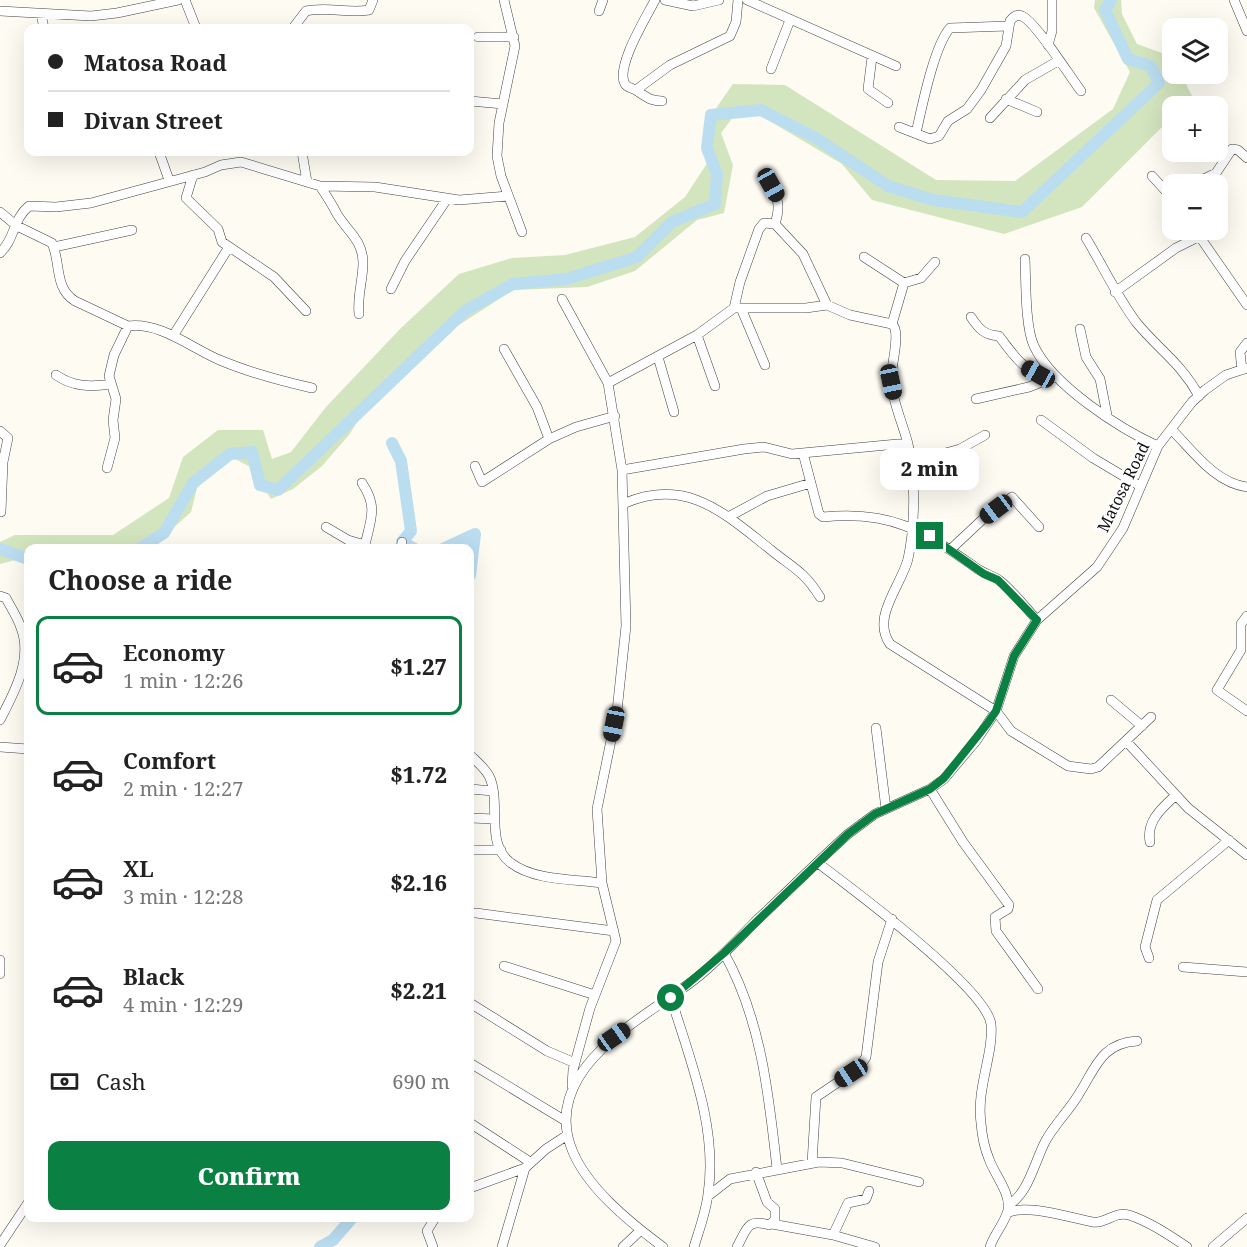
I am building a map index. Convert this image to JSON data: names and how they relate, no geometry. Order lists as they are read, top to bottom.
{
  "streets": {
    "street": ["Matosa Road"]
  },
  "page": {
    "map_buttons": ["+", "−"],
    "banner": ["Matosa Road", "Divan Street"],
    "bubble": "2 min",
    "heading": "Choose a ride",
    "list": [
      {
        "name": "Economy",
        "note": "1 min · 12:26",
        "value": "$1.27"
      },
      {
        "name": "Comfort",
        "note": "2 min · 12:27",
        "value": "$1.72"
      },
      {
        "name": "XL",
        "note": "3 min · 12:28",
        "value": "$2.16"
      },
      {
        "name": "Black",
        "note": "4 min · 12:29",
        "value": "$2.21"
      }
    ],
    "pay": ["Cash", "690 m"],
    "buttons": "Confirm"
  }
}
